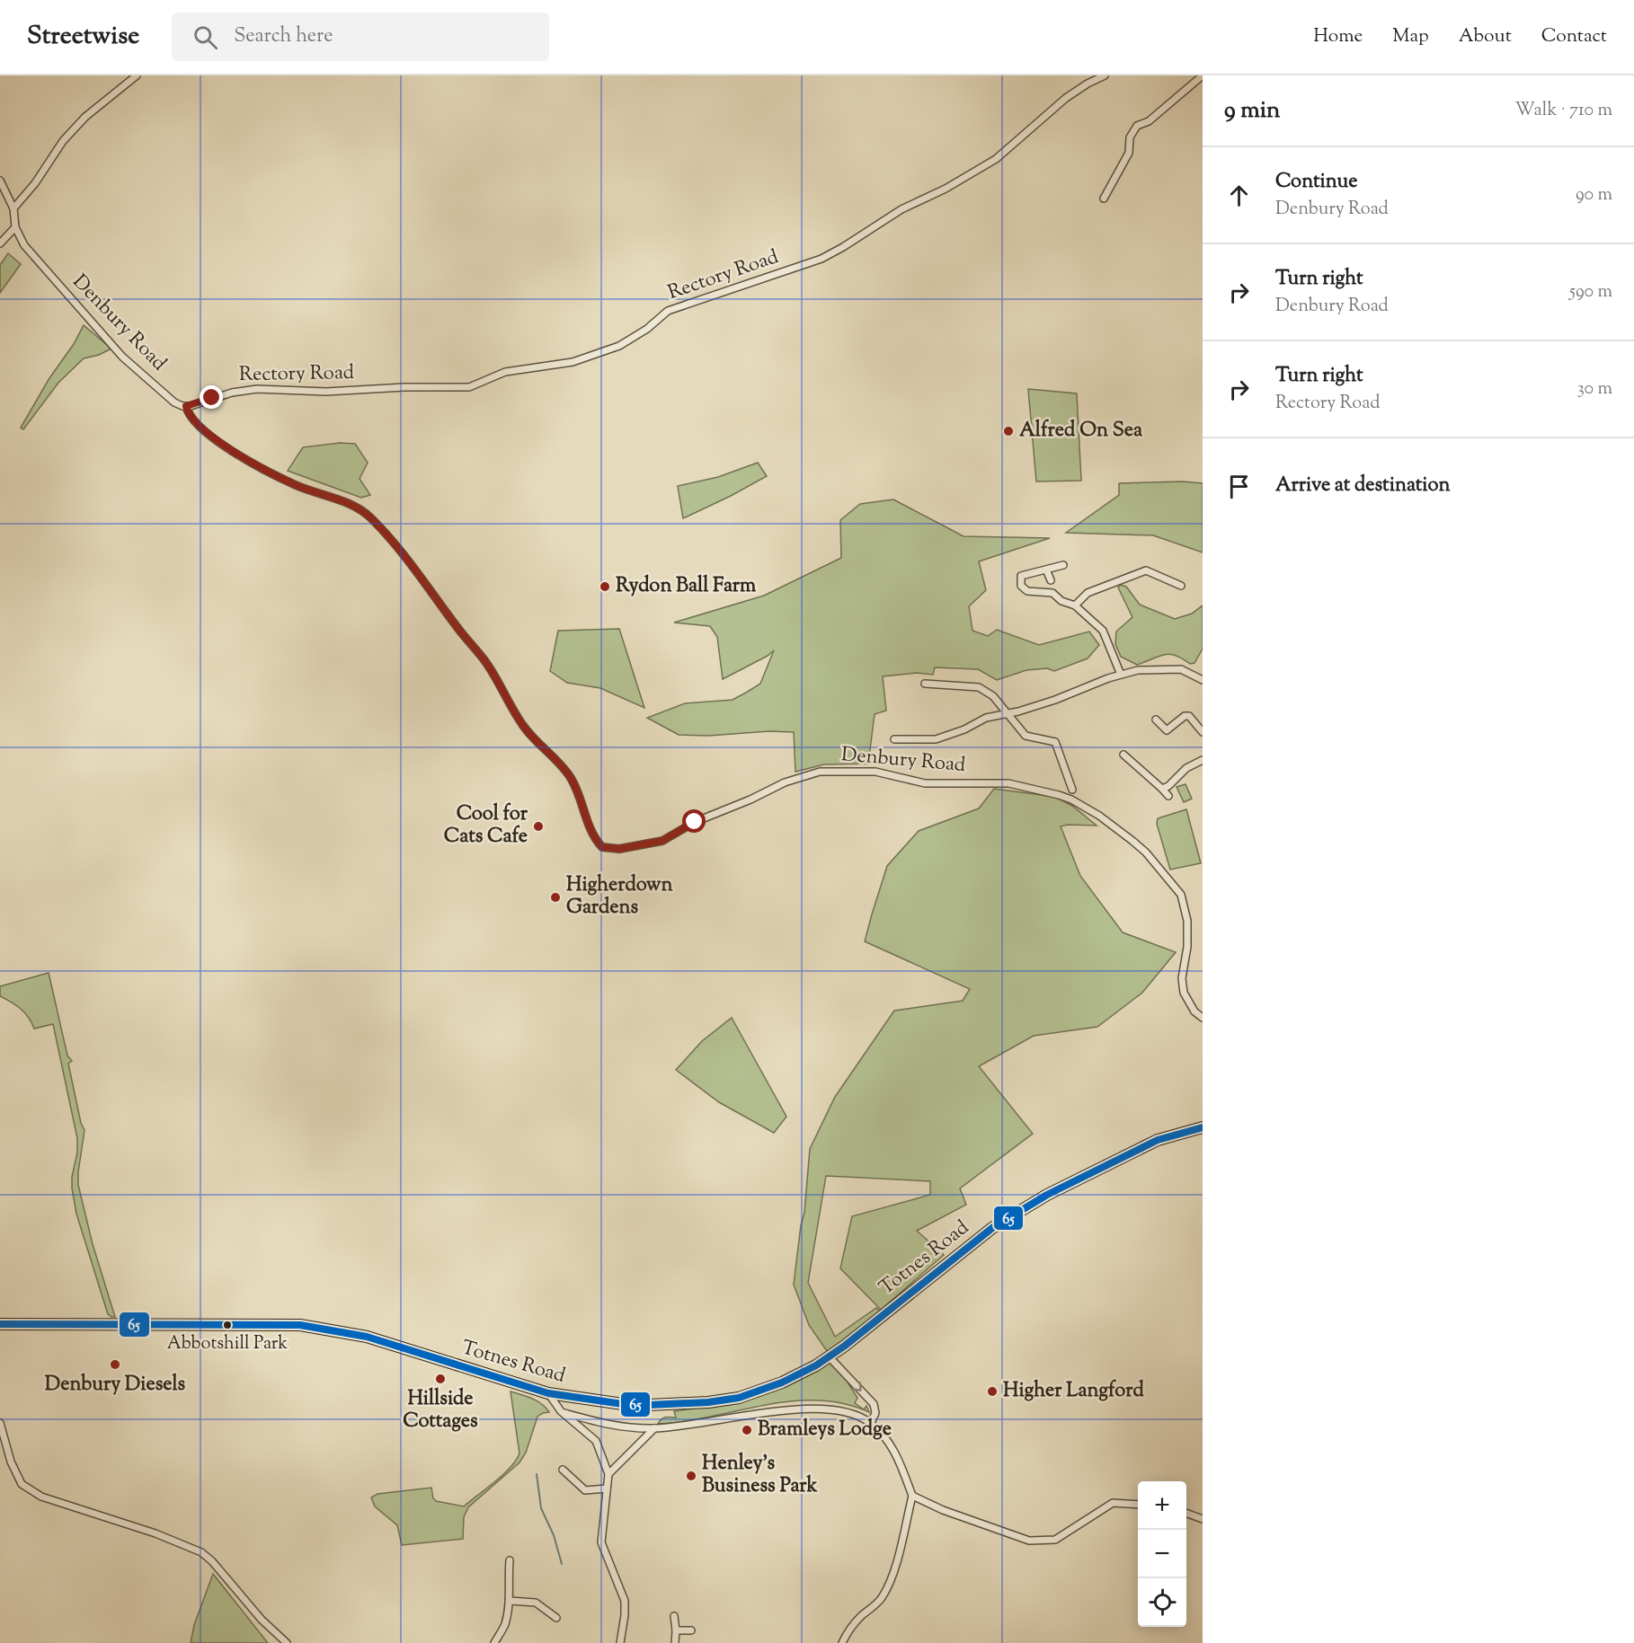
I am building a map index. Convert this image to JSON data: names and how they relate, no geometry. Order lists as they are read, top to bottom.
{
  "streets": {
    "main road": ["Totnes Road"],
    "street": ["Rectory Road", "Denbury Road"]
  },
  "crossings": [
    ["Rectory Road", "Denbury Road"]
  ],
  "places": [
    "Alfred On Sea",
    "Rydon Ball Farm",
    "Cool for Cats Cafe",
    "Higherdown Gardens",
    "Abbotshill Park",
    "Denbury Diesels",
    "Hillside Cottages",
    "Higher Langford",
    "Bramleys Lodge",
    "Henley's Business Park"
  ],
  "lines": ["transit line 65"],
  "page": {
    "header": "Streetwise",
    "search": "Search here",
    "nav": [
      "Home",
      "Map",
      "About",
      "Contact"
    ],
    "heading": ["9 min", "Walk · 710 m"],
    "list": [
      ["Continue", "Denbury Road", "90 m"],
      ["Turn right", "Denbury Road", "590 m"],
      ["Turn right", "Rectory Road", "30 m"],
      "Arrive at destination"
    ],
    "map_buttons": ["+", "−"]
  }
}
